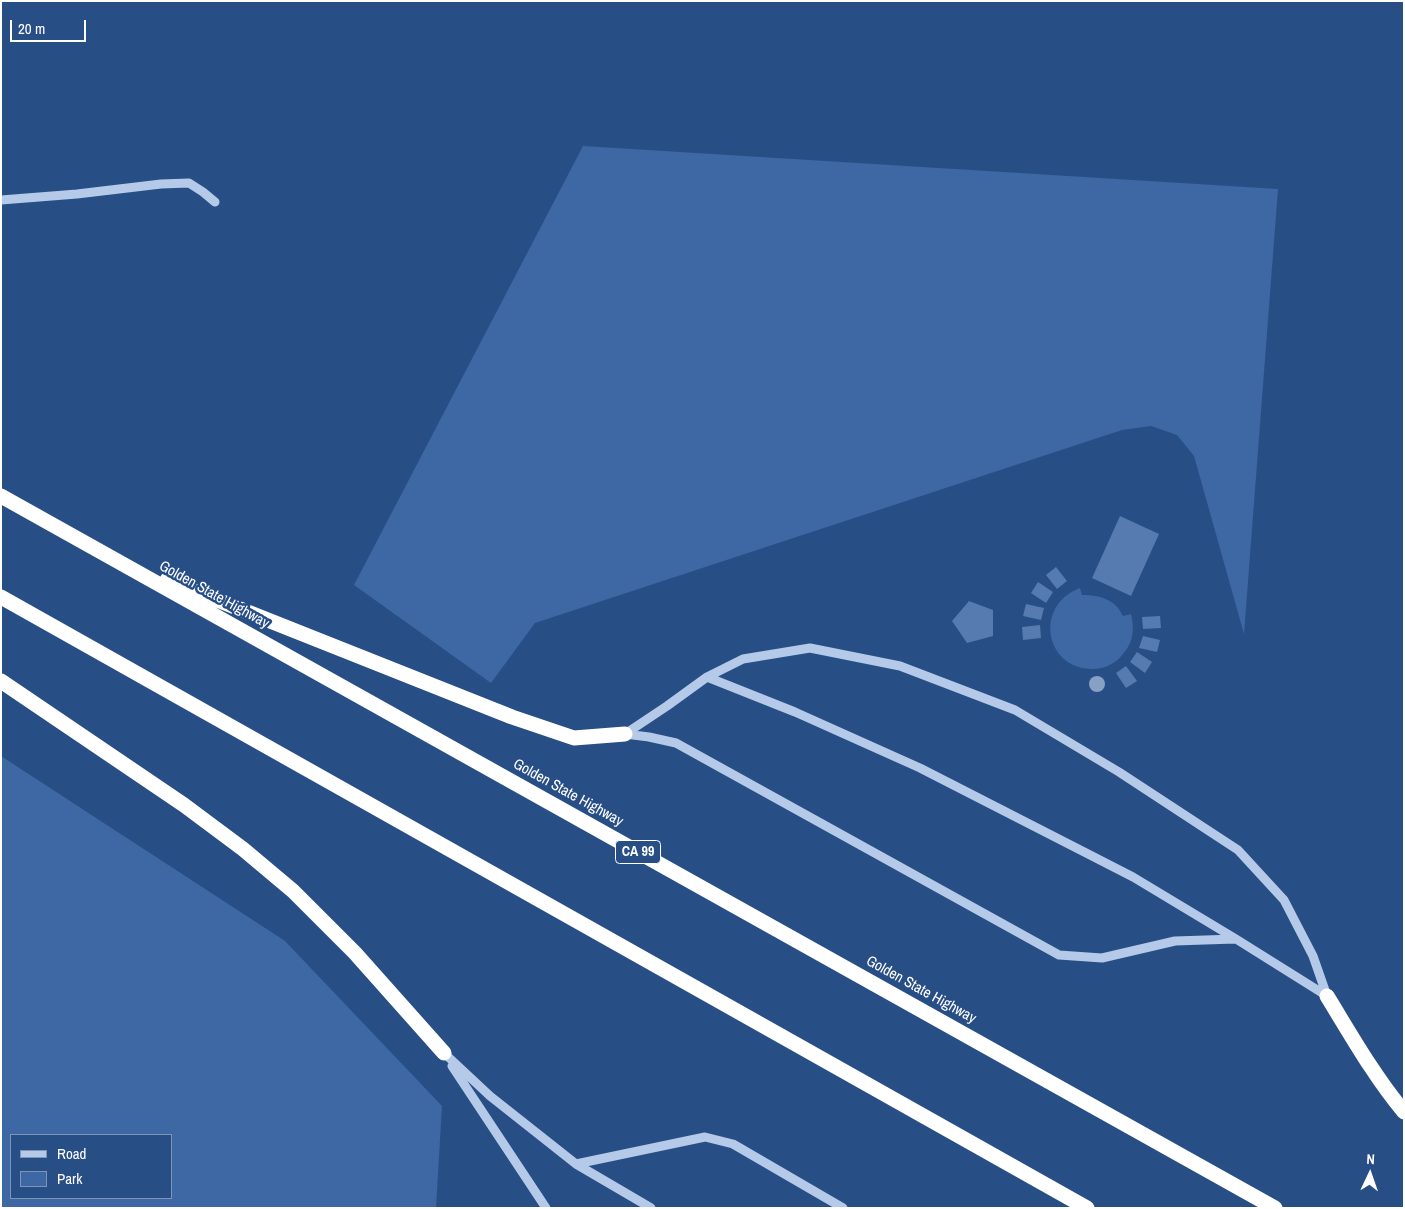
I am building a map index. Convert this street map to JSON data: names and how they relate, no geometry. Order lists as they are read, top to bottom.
{
  "streets": {
    "highway": ["Golden State Highway", "CA 99"]
  },
  "legend": ["Road", "Park"],
  "scale_bar": "20 m",
  "north": "top"
}
